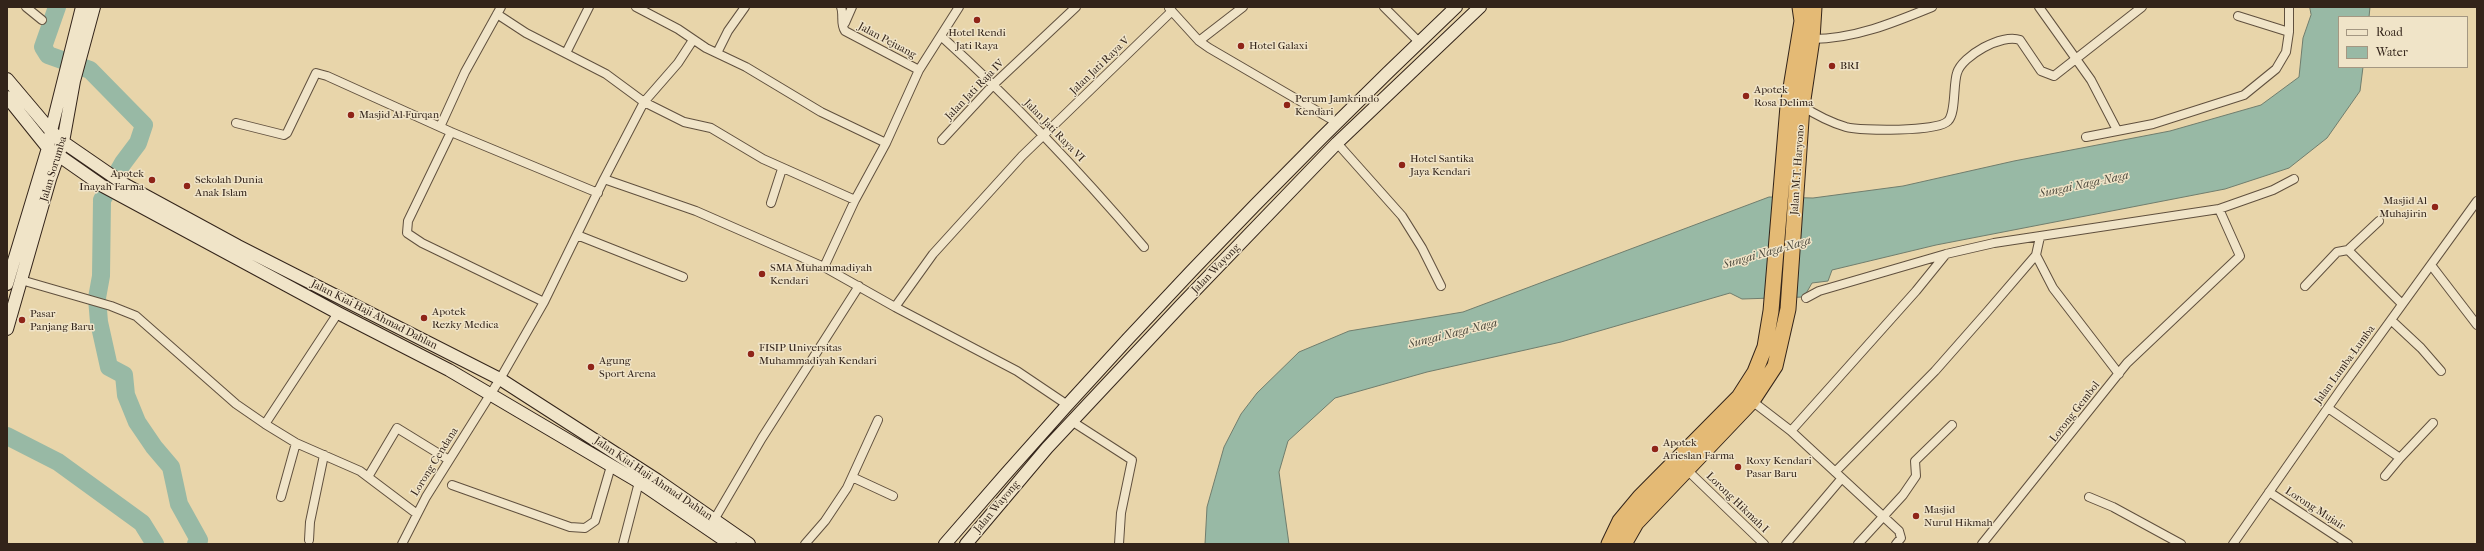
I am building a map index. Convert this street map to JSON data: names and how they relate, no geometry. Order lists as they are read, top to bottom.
{
  "streets": {
    "highway": ["Jalan M.T. Haryono"],
    "main road": ["Jalan Sorumba", "Jalan Wayong", "Jalan Kiai Haji Ahmad Dahlan"],
    "street": [
      "Jalan Pejuang",
      "Jalan Jati Raya V",
      "Jalan Jati Raja IV",
      "Jalan Jati Raya VI",
      "Jalan Lumba-Lumba",
      "Lorong Gembol",
      "Lorong Cendana",
      "Lorong Hikmah I",
      "Lorong Mujair"
    ]
  },
  "crossings": [
    ["Jalan Jati Raya V", "Jalan Jati Raya VI"],
    ["Jalan Jati Raja IV", "Jalan Jati Raya VI"],
    ["Jalan Sorumba", "Jalan Kiai Haji Ahmad Dahlan"],
    ["Jalan M.T. Haryono", "Lorong Hikmah I"],
    ["Jalan Kiai Haji Ahmad Dahlan", "Lorong Cendana"],
    ["Jalan Lumba-Lumba", "Lorong Mujair"]
  ],
  "water": ["Sungai Naga-Naga"],
  "places": [
    "Hotel Rendi Jati Raya",
    "Hotel Galaxi",
    "BRI",
    "Apotek Rosa Delima",
    "Perum Jamkrindo Kendari",
    "Masjid Al Furqan",
    "Hotel Santika Jaya Kendari",
    "Apotek Inayah Farma",
    "Sekolah Dunia Anak Islam",
    "Masjid Al Muhajirin",
    "SMA Muhammadiyah Kendari",
    "Apotek Rezky Medica",
    "Pasar Panjang Baru",
    "FISIP Universitas Muhammadiyah Kendari",
    "Agung Sport Arena",
    "Apotek Arieslan Farma",
    "Roxy Kendari Pasar Baru",
    "Masjid Nurul Hikmah"
  ],
  "legend": ["Road", "Water"]
}
